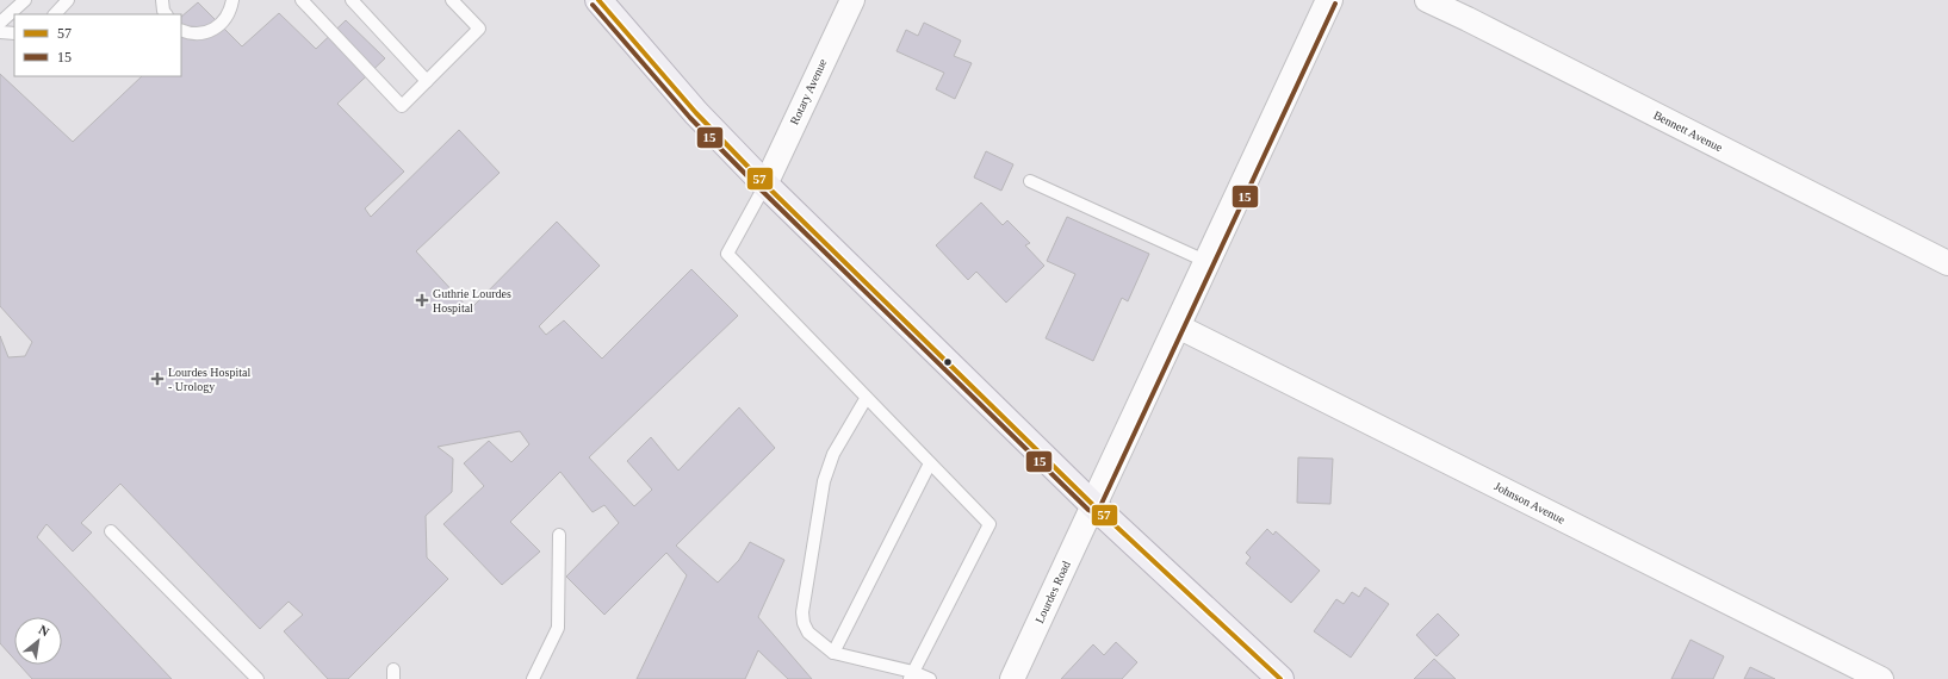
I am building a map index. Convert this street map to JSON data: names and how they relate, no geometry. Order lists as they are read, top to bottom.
{
  "streets": {
    "street": [
      "Rotary Avenue",
      "Bennett Avenue",
      "Johnson Avenue",
      "Lourdes Road"
    ]
  },
  "places": {
    "health": ["Guthrie Lourdes Hospital", "Lourdes Hospital - Urology"]
  },
  "lines": ["transit line 57", "transit line 15"],
  "legend": ["57", "15"],
  "north": "top right"
}
